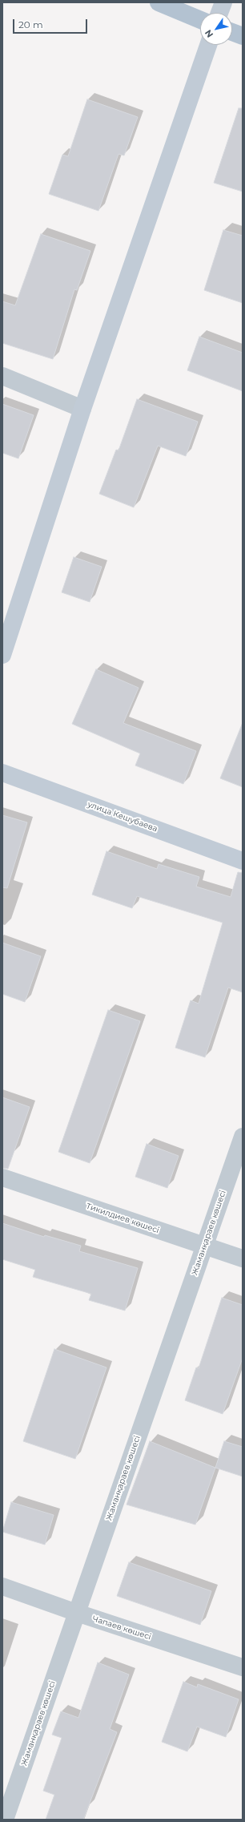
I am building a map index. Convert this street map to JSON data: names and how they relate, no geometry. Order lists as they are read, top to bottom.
{
  "streets": {
    "main road": ["улица Кешубаева"],
    "street": ["Тикилдиев көшесі", "Жаманқараев көшесі", "Чапаев көшесі"]
  },
  "crossings": [
    ["Тикилдиев көшесі", "Жаманқараев көшесі"],
    ["Жаманқараев көшесі", "Чапаев көшесі"]
  ],
  "scale_bar": "20 m",
  "north": "bottom left"
}
